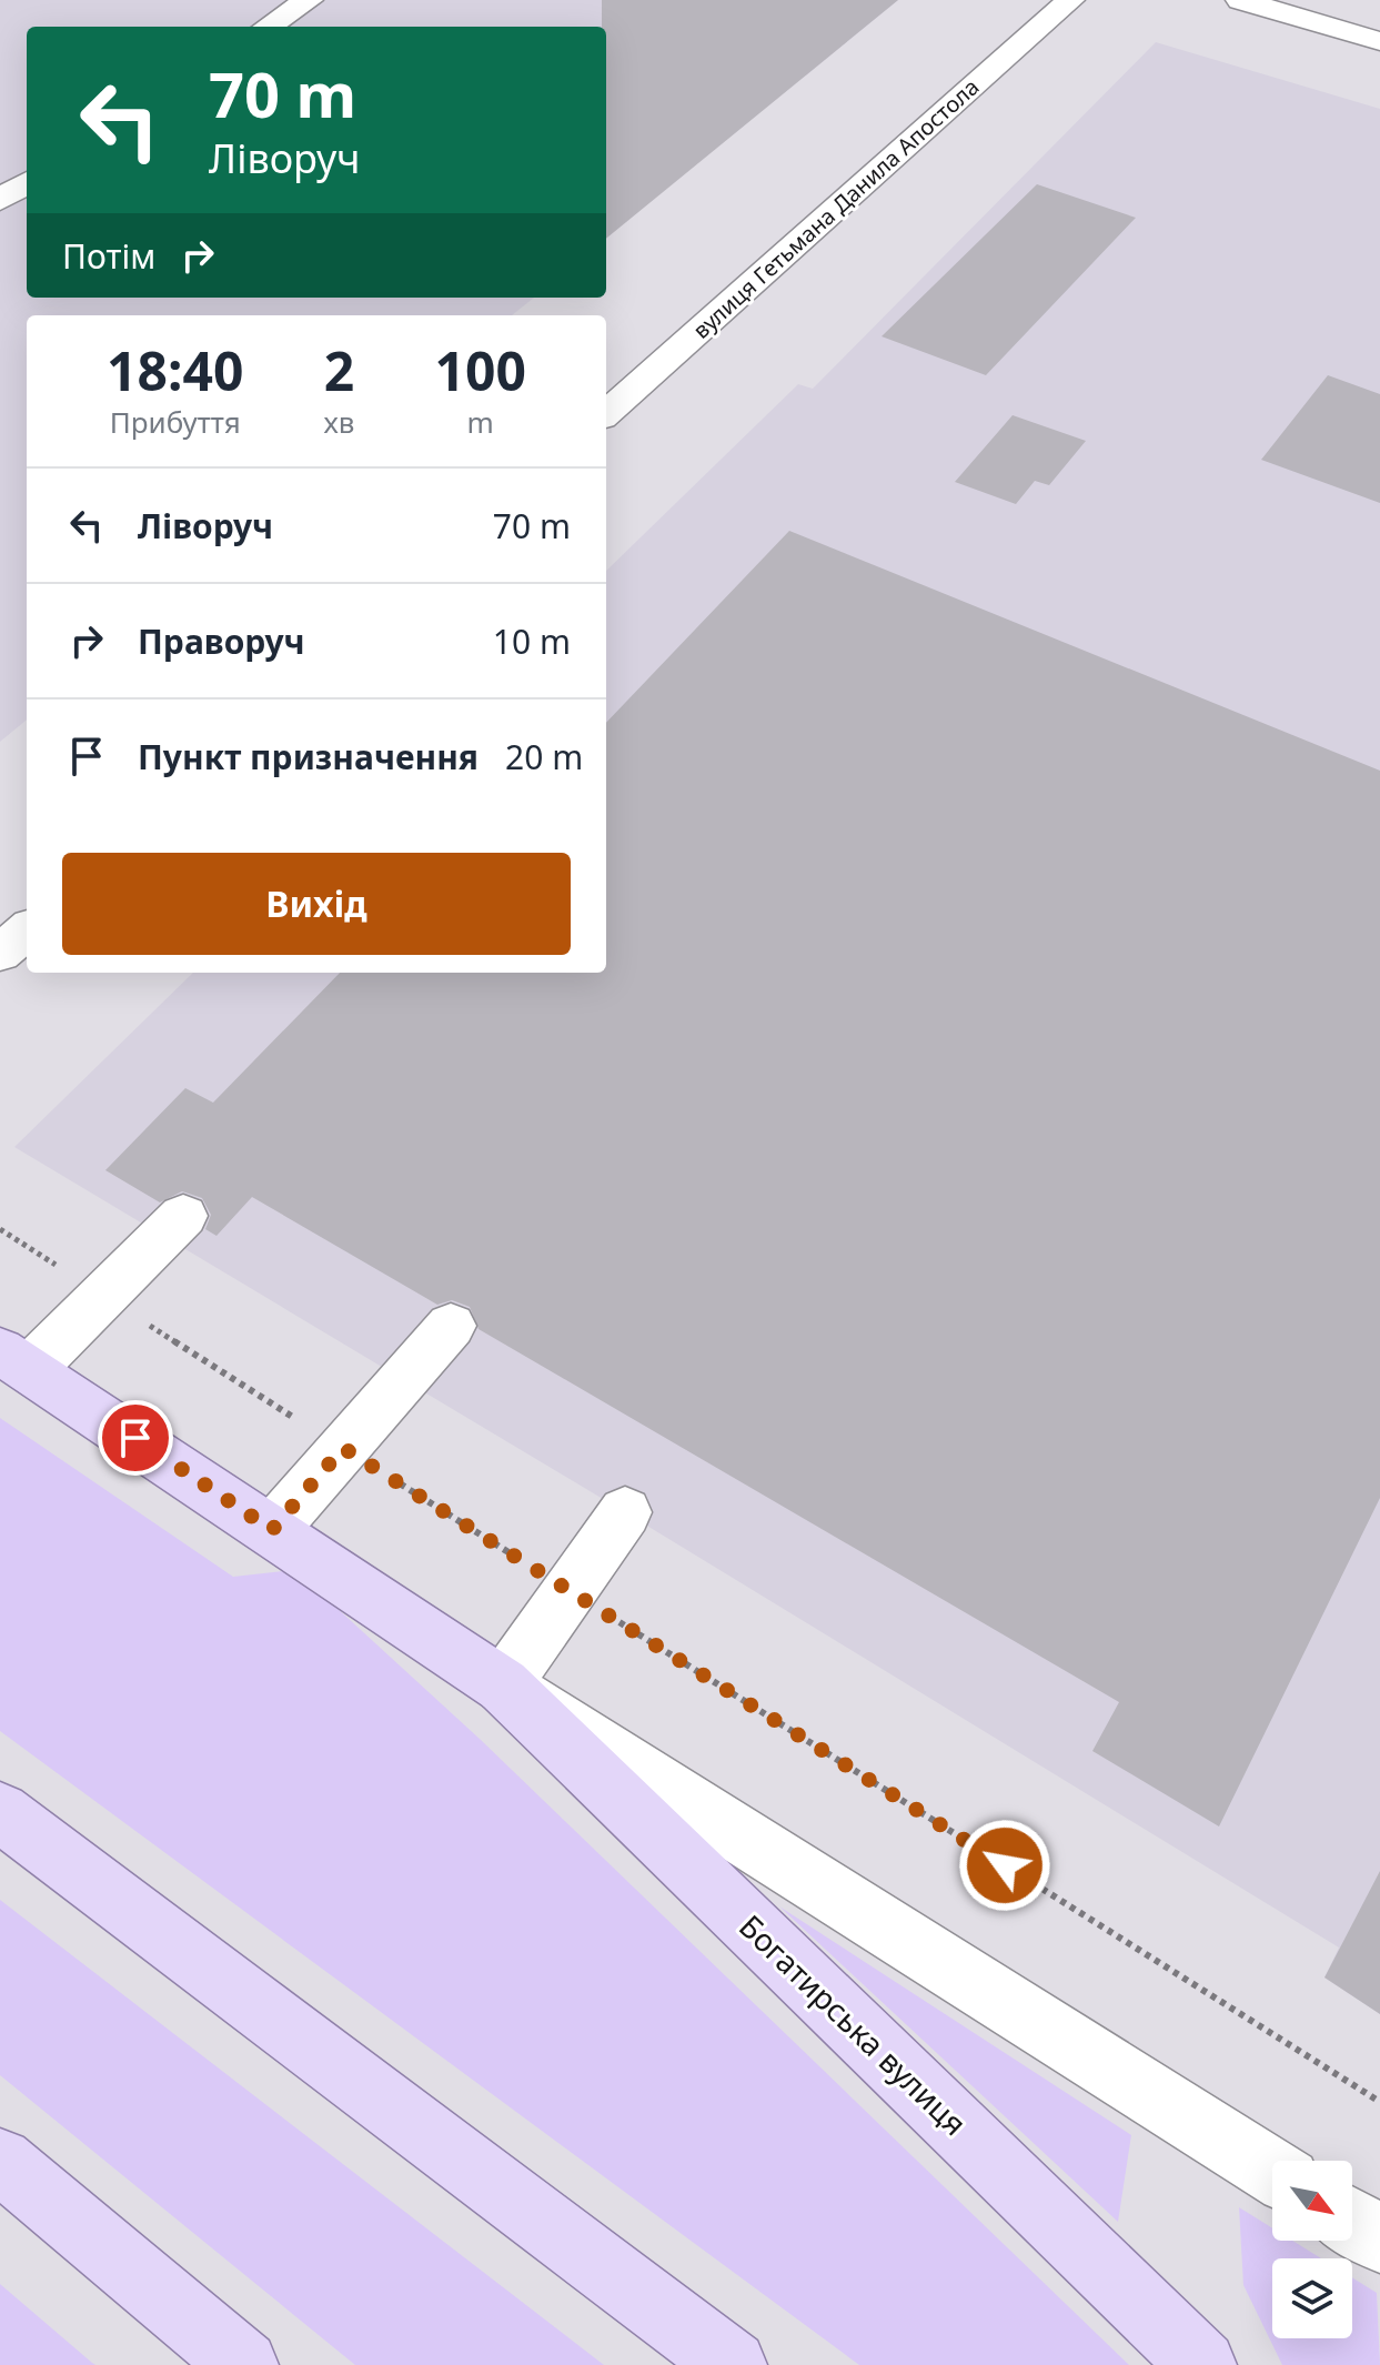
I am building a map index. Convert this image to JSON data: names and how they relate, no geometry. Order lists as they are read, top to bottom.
{
  "streets": {
    "main road": ["Богатирська вулиця"],
    "street": ["вулиця Гетьмана Данила Апостола"]
  },
  "north": "bottom right",
  "page": {
    "turn": ["70 m", "Ліворуч"],
    "then": "Потім",
    "eta": [
      "18:40",
      "Прибуття",
      "2",
      "хв",
      "100",
      "m"
    ],
    "list": [
      {
        "name": "Ліворуч",
        "value": "70 m"
      },
      {
        "name": "Праворуч",
        "value": "10 m"
      },
      {
        "name": "Пункт призначення",
        "value": "20 m"
      }
    ],
    "buttons": "Вихід"
  }
}
